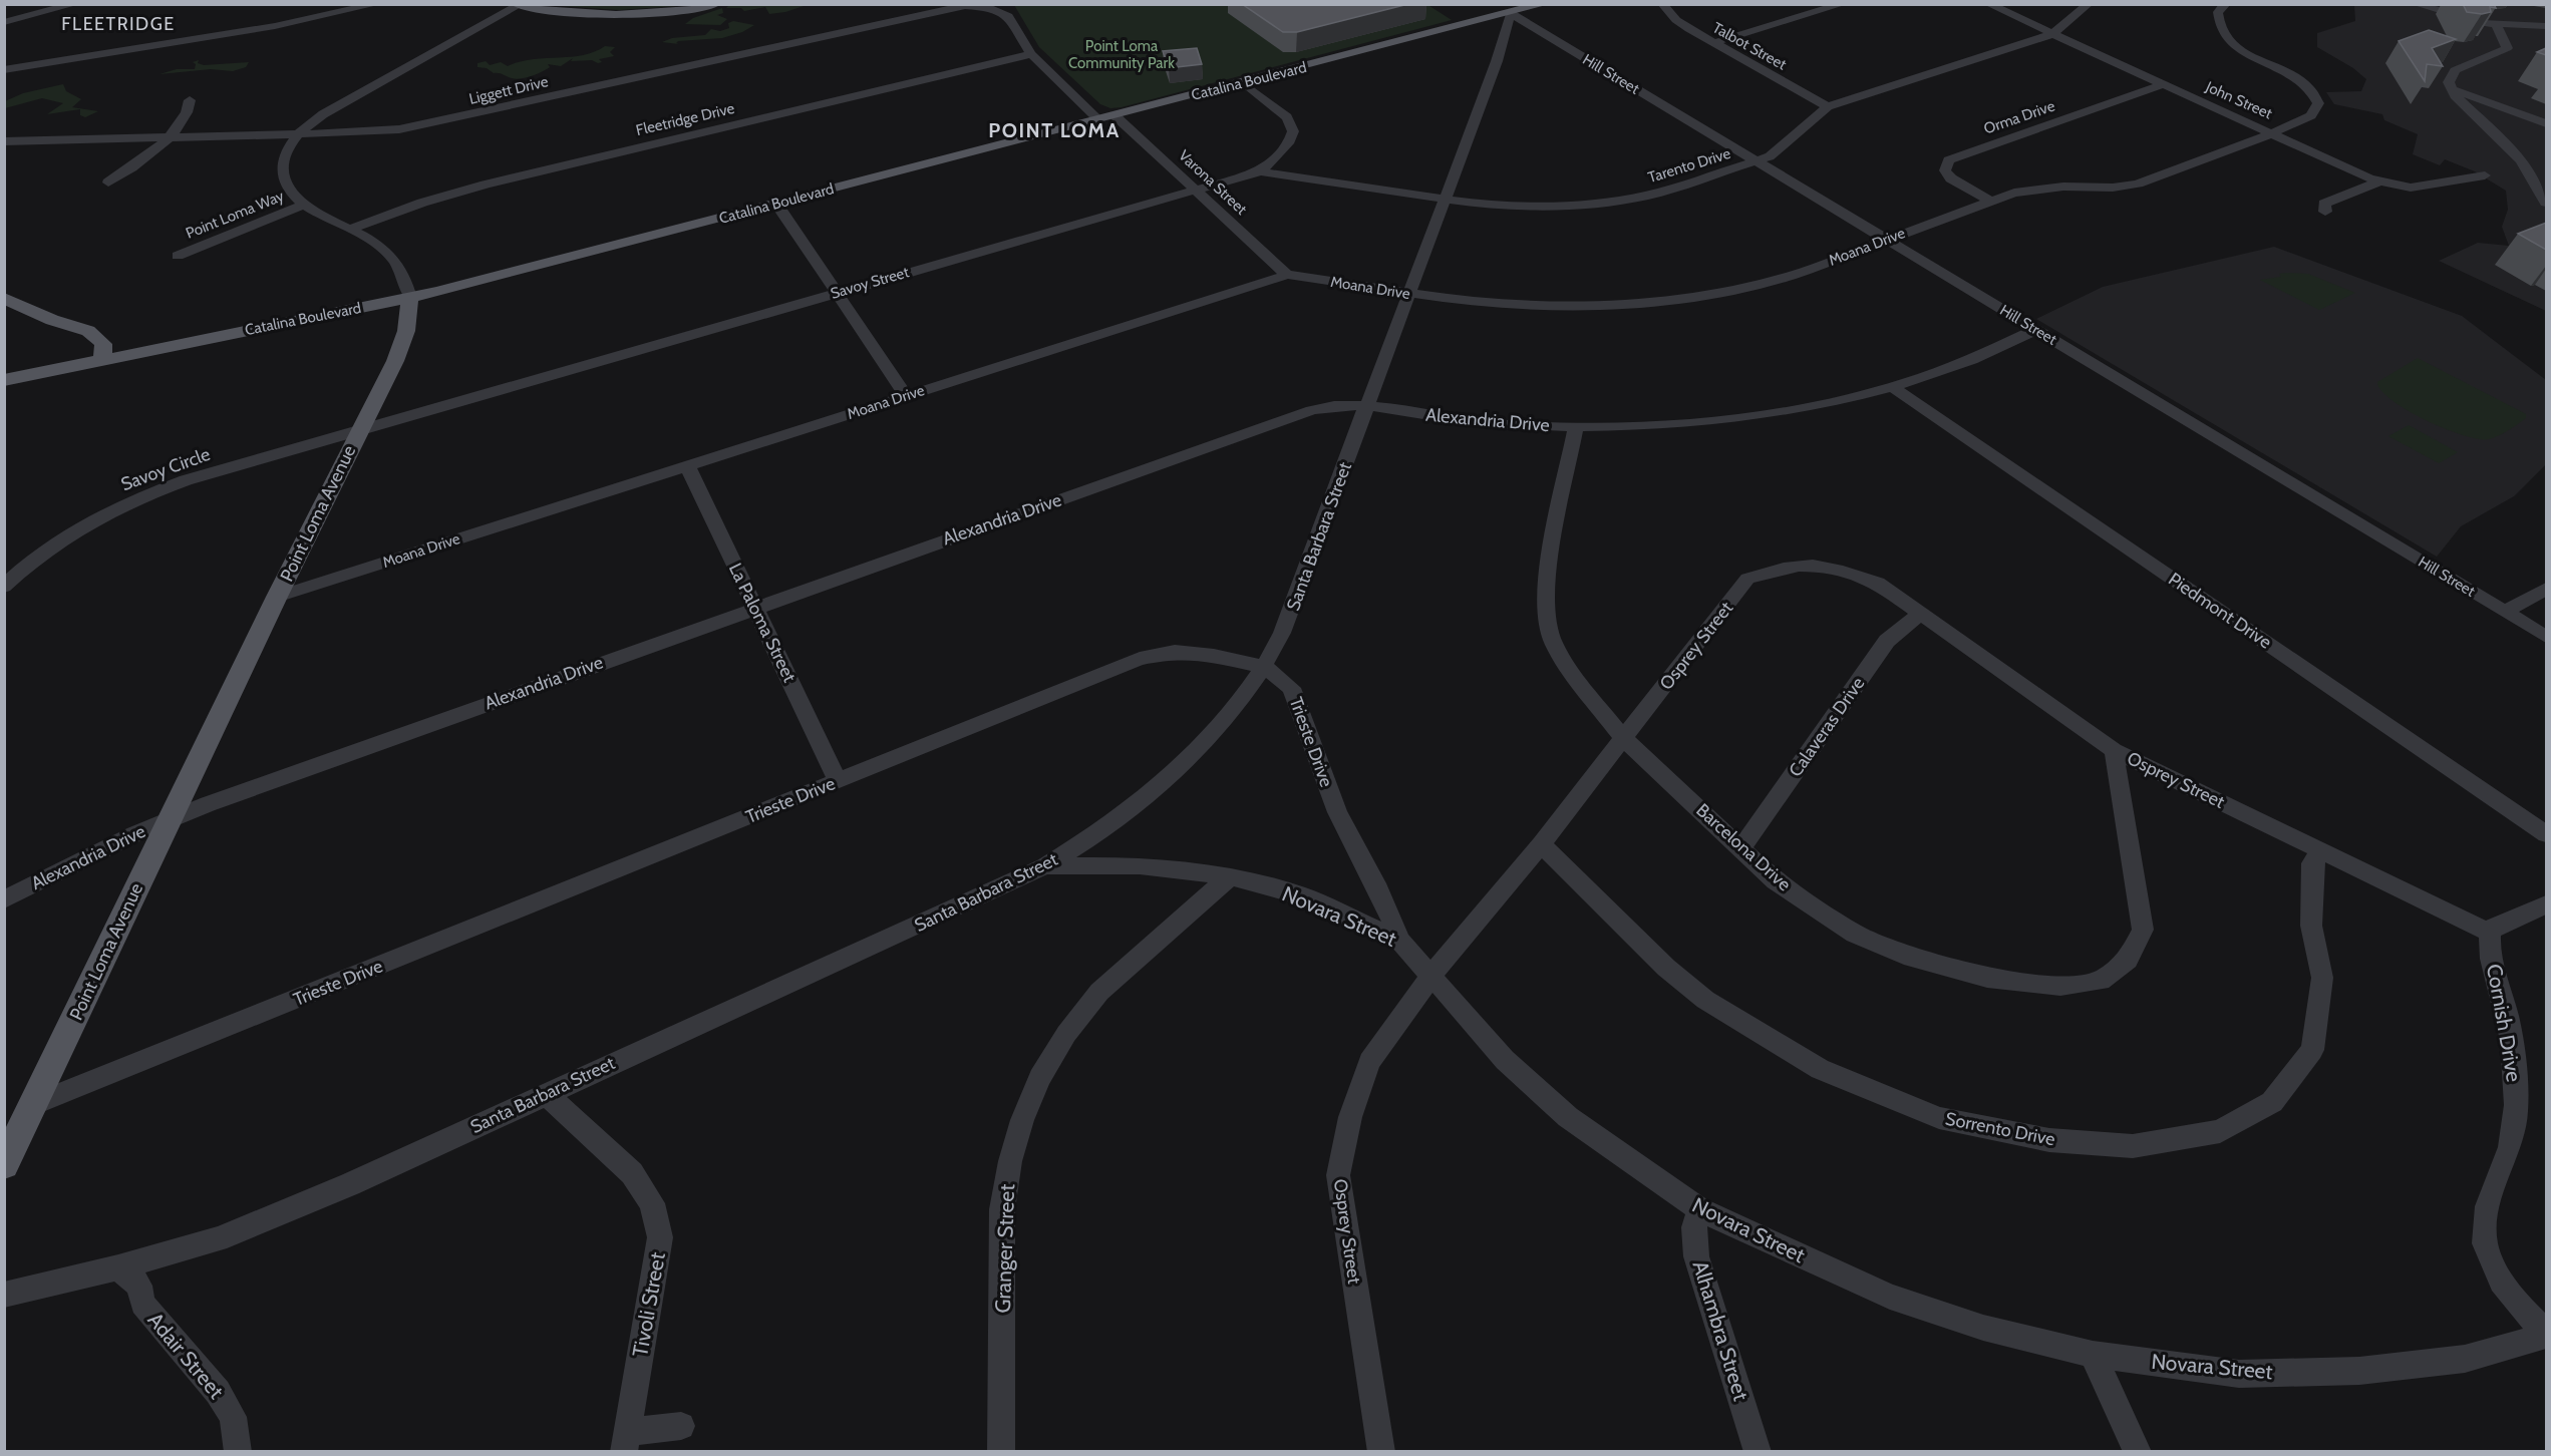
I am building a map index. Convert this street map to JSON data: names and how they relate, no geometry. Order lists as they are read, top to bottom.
{
  "streets": {
    "main road": ["Catalina Boulevard", "Point Loma Avenue"],
    "street": [
      "Talbot Street",
      "Hill Street",
      "Liggett Drive",
      "John Street",
      "Orma Drive",
      "Fleetridge Drive",
      "Tarento Drive",
      "Varona Street",
      "Point Loma Way",
      "Moana Drive",
      "Savoy Street",
      "Alexandria Drive",
      "Savoy Circle",
      "Santa Barbara Street",
      "Piedmont Drive",
      "La Paloma Street",
      "Osprey Street",
      "Calaveras Drive",
      "Trieste Drive",
      "Barcelona Drive",
      "Novara Street",
      "Cornish Drive",
      "Sorrento Drive",
      "Granger Street",
      "Tivoli Street",
      "Alhambra Street",
      "Adair Street"
    ]
  },
  "crossings": [
    ["Talbot Street", "Tarento Drive"],
    ["Hill Street", "Catalina Boulevard"],
    ["Hill Street", "Tarento Drive"],
    ["Hill Street", "Moana Drive"],
    ["Hill Street", "Alexandria Drive"],
    ["Hill Street", "Santa Barbara Street"],
    ["Catalina Boulevard", "Varona Street"],
    ["Catalina Boulevard", "Point Loma Avenue"],
    ["Catalina Boulevard", "Santa Barbara Street"],
    ["Liggett Drive", "Fleetridge Drive"],
    ["Liggett Drive", "Point Loma Avenue"],
    ["John Street", "Orma Drive"],
    ["John Street", "Tarento Drive"],
    ["John Street", "Moana Drive"],
    ["Orma Drive", "Moana Drive"],
    ["Fleetridge Drive", "Point Loma Avenue"],
    ["Tarento Drive", "Savoy Street"],
    ["Tarento Drive", "Santa Barbara Street"],
    ["Varona Street", "Moana Drive"],
    ["Varona Street", "Savoy Street"],
    ["Point Loma Way", "Point Loma Avenue"],
    ["Moana Drive", "Point Loma Avenue"],
    ["Moana Drive", "Santa Barbara Street"],
    ["Moana Drive", "La Paloma Street"],
    ["Savoy Street", "Savoy Circle"],
    ["Savoy Street", "Point Loma Avenue"],
    ["Alexandria Drive", "Point Loma Avenue"],
    ["Alexandria Drive", "Santa Barbara Street"],
    ["Alexandria Drive", "Piedmont Drive"],
    ["Alexandria Drive", "La Paloma Street"],
    ["Alexandria Drive", "Barcelona Drive"],
    ["Savoy Circle", "Point Loma Avenue"],
    ["Point Loma Avenue", "Trieste Drive"],
    ["Santa Barbara Street", "Trieste Drive"],
    ["Santa Barbara Street", "Novara Street"],
    ["Santa Barbara Street", "Tivoli Street"],
    ["Santa Barbara Street", "Adair Street"],
    ["La Paloma Street", "Trieste Drive"],
    ["Osprey Street", "Calaveras Drive"],
    ["Osprey Street", "Barcelona Drive"],
    ["Osprey Street", "Novara Street"],
    ["Osprey Street", "Cornish Drive"],
    ["Osprey Street", "Sorrento Drive"],
    ["Calaveras Drive", "Barcelona Drive"],
    ["Trieste Drive", "Novara Street"],
    ["Novara Street", "Cornish Drive"],
    ["Novara Street", "Granger Street"],
    ["Novara Street", "Alhambra Street"]
  ],
  "districts": ["FLEETRIDGE", "POINT LOMA"],
  "parks": ["Point Loma Community Park"]
}
